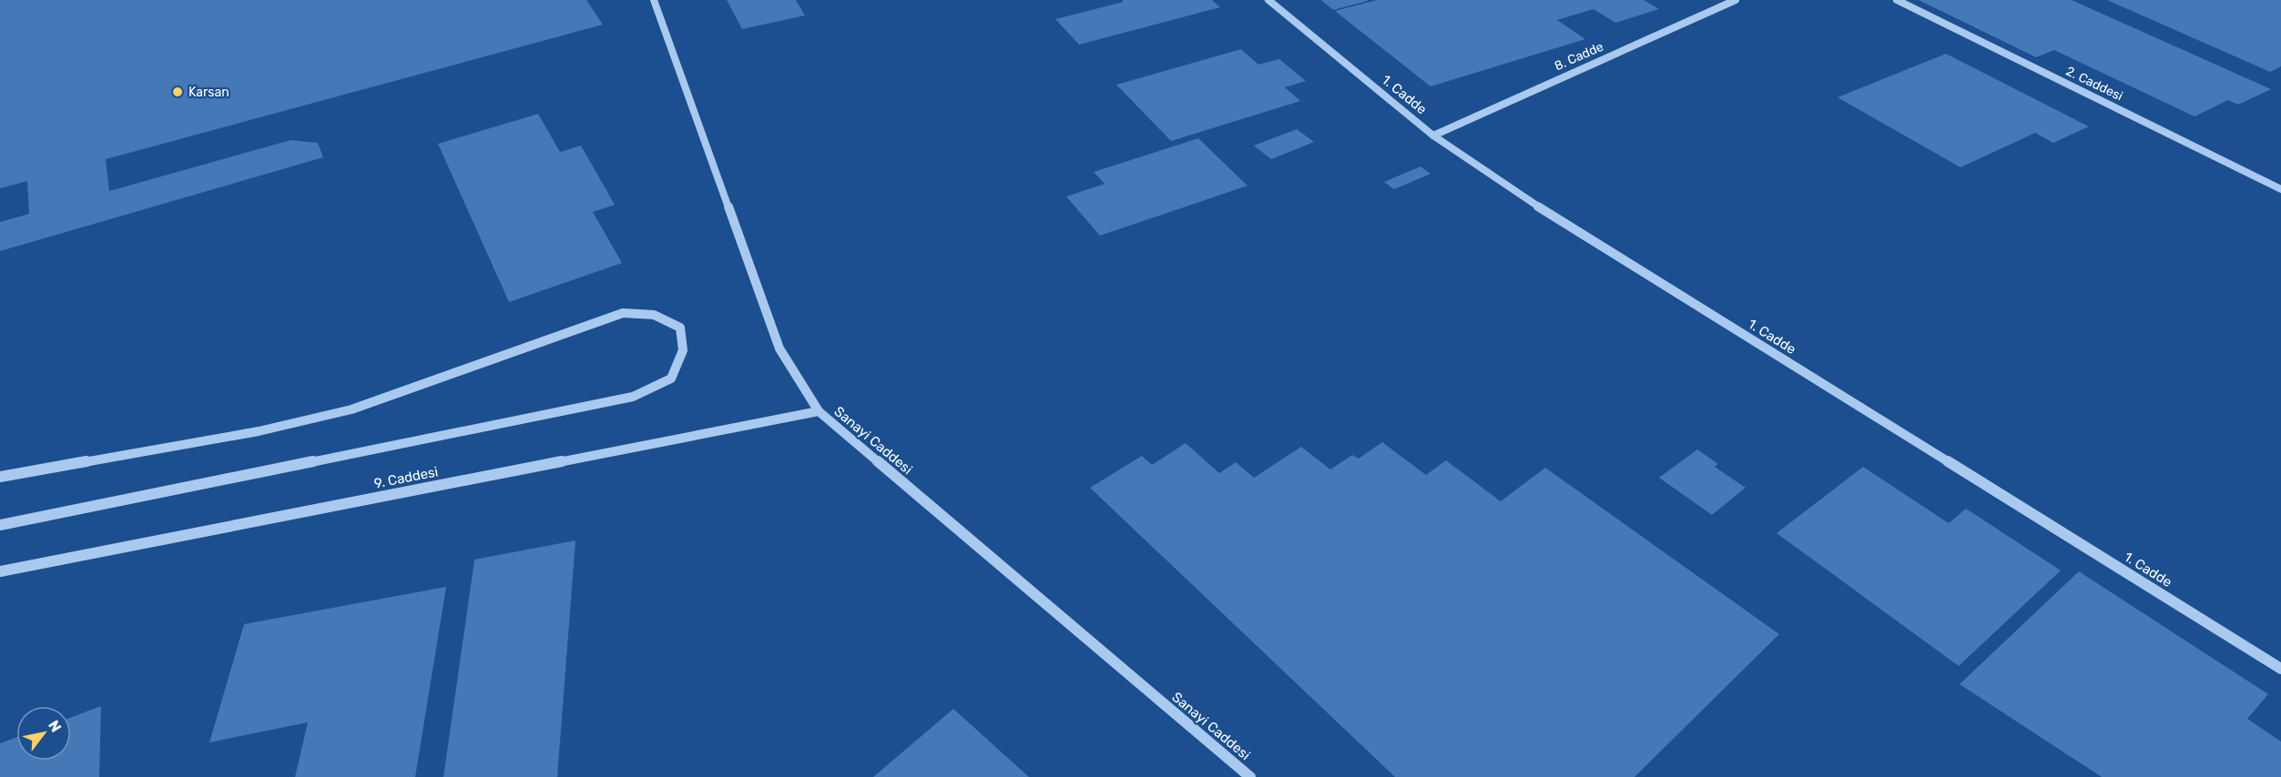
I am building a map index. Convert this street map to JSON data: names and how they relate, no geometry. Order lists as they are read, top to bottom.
{
  "streets": {
    "street": [
      "8. Cadde",
      "2. Caddesi",
      "1. Cadde",
      "Sanayi Caddesi",
      "9. Caddesi"
    ]
  },
  "crossings": [
    ["8. Cadde", "1. Cadde"],
    ["Sanayi Caddesi", "9. Caddesi"]
  ],
  "places": ["Karsan"],
  "north": "top right"
}
